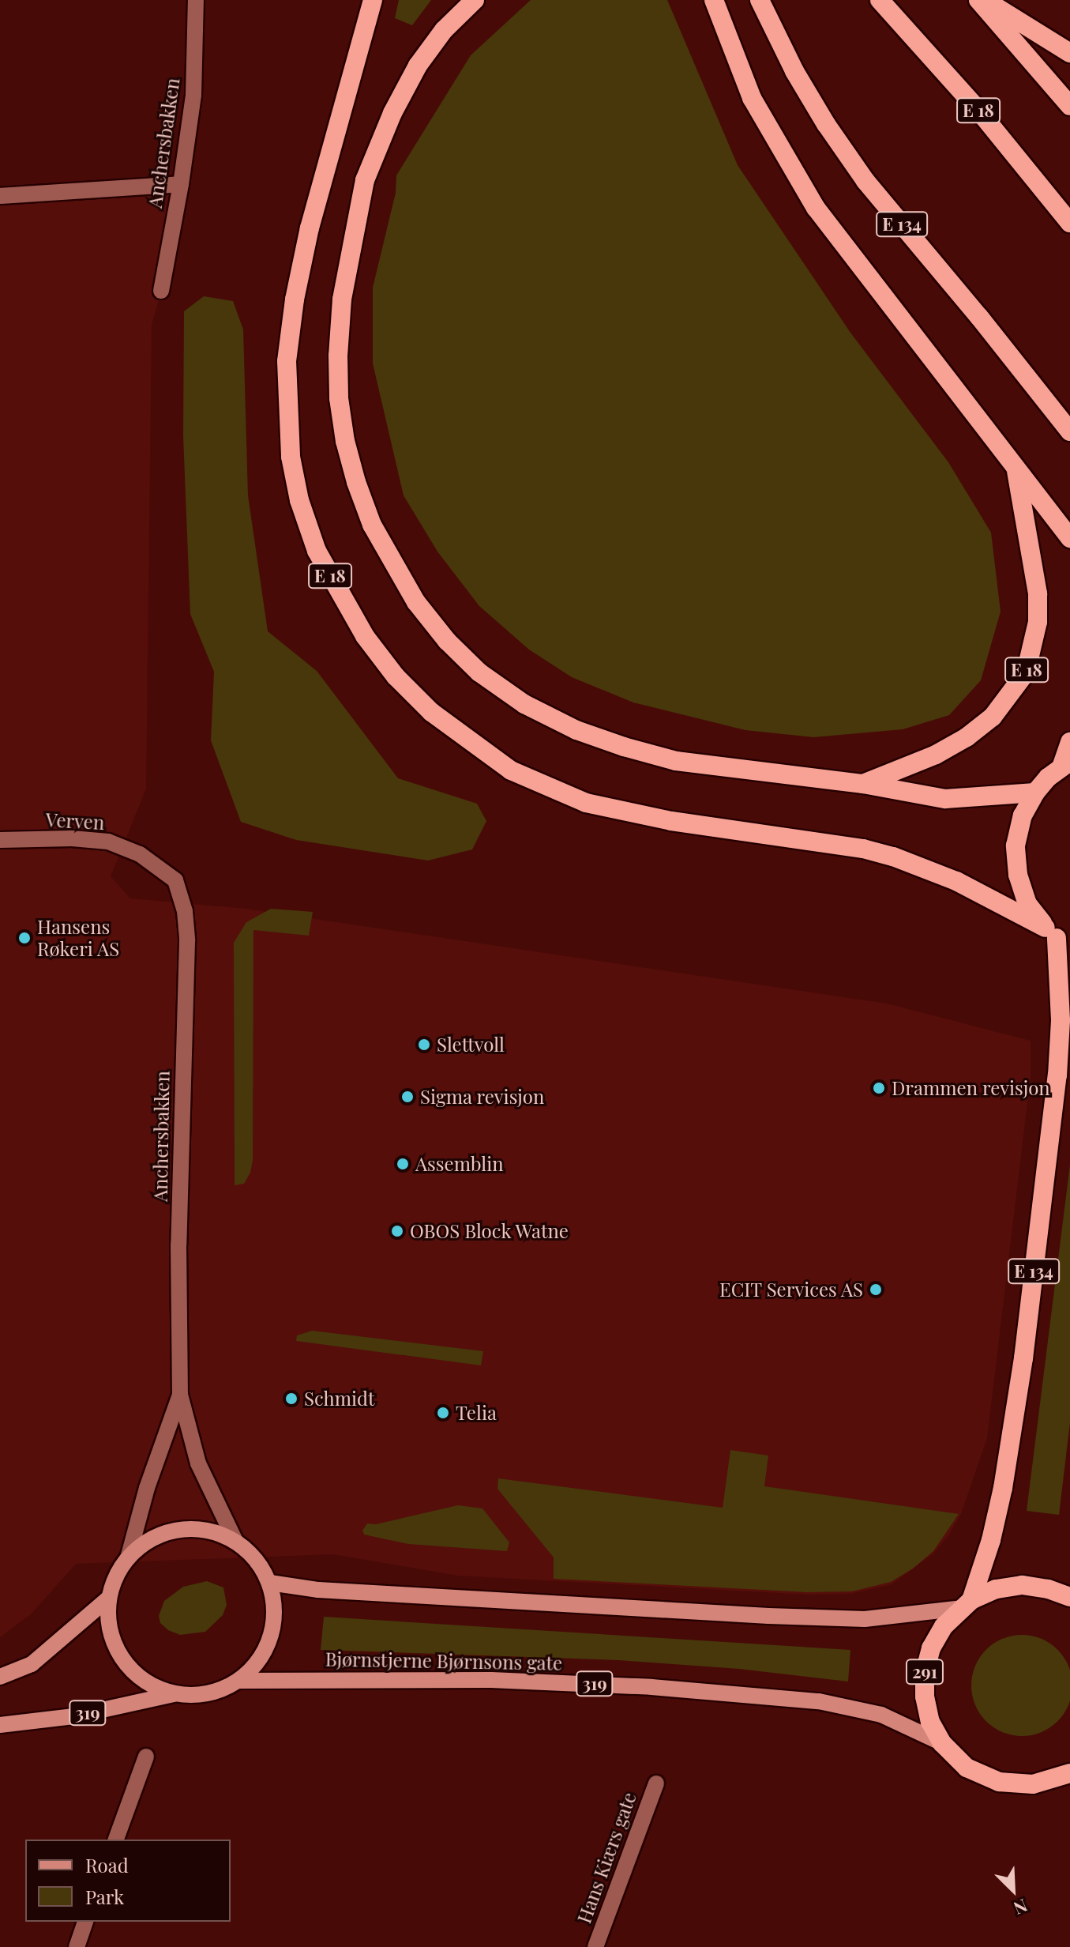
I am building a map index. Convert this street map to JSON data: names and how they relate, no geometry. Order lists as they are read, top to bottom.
{
  "streets": {
    "highway": ["E 18", "E 134", "291"],
    "main road": ["Bjørnstjerne Bjørnsons gate", "319"],
    "street": ["Anchersbakken", "Verven", "Hans Kiærs gate"]
  },
  "crossings": [
    ["E 18", "E 134"],
    ["Anchersbakken", "Verven"],
    ["E 134", "291"],
    ["Bjørnstjerne Bjørnsons gate", "291"],
    ["Bjørnstjerne Bjørnsons gate", "319"]
  ],
  "places": [
    "Hansens Røkeri AS",
    "Slettvoll",
    "Drammen revisjon",
    "Sigma revisjon",
    "Assemblin",
    "OBOS Block Watne",
    "ECIT Services AS",
    "Schmidt",
    "Telia"
  ],
  "legend": ["Road", "Park"],
  "north": "bottom right"
}
